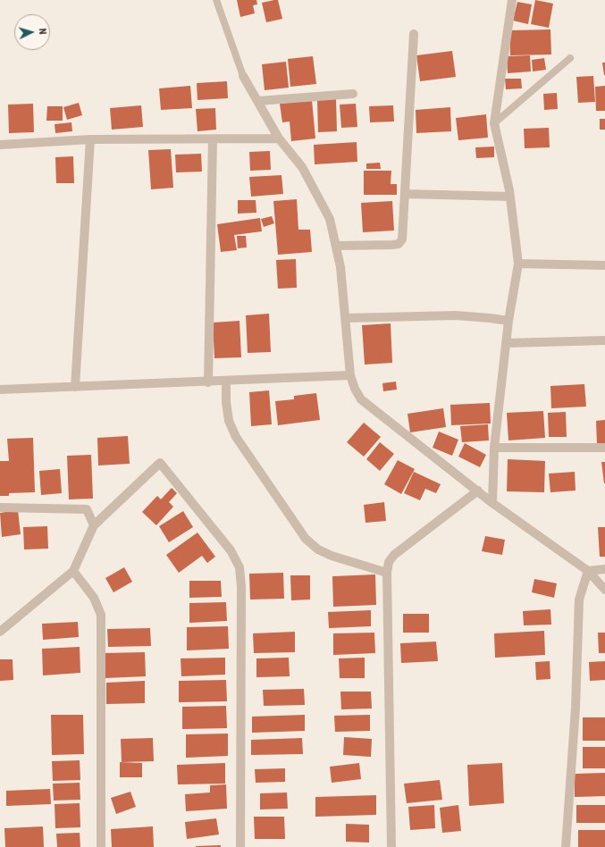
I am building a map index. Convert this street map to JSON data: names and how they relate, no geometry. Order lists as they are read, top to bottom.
{
  "north": "right"
}
